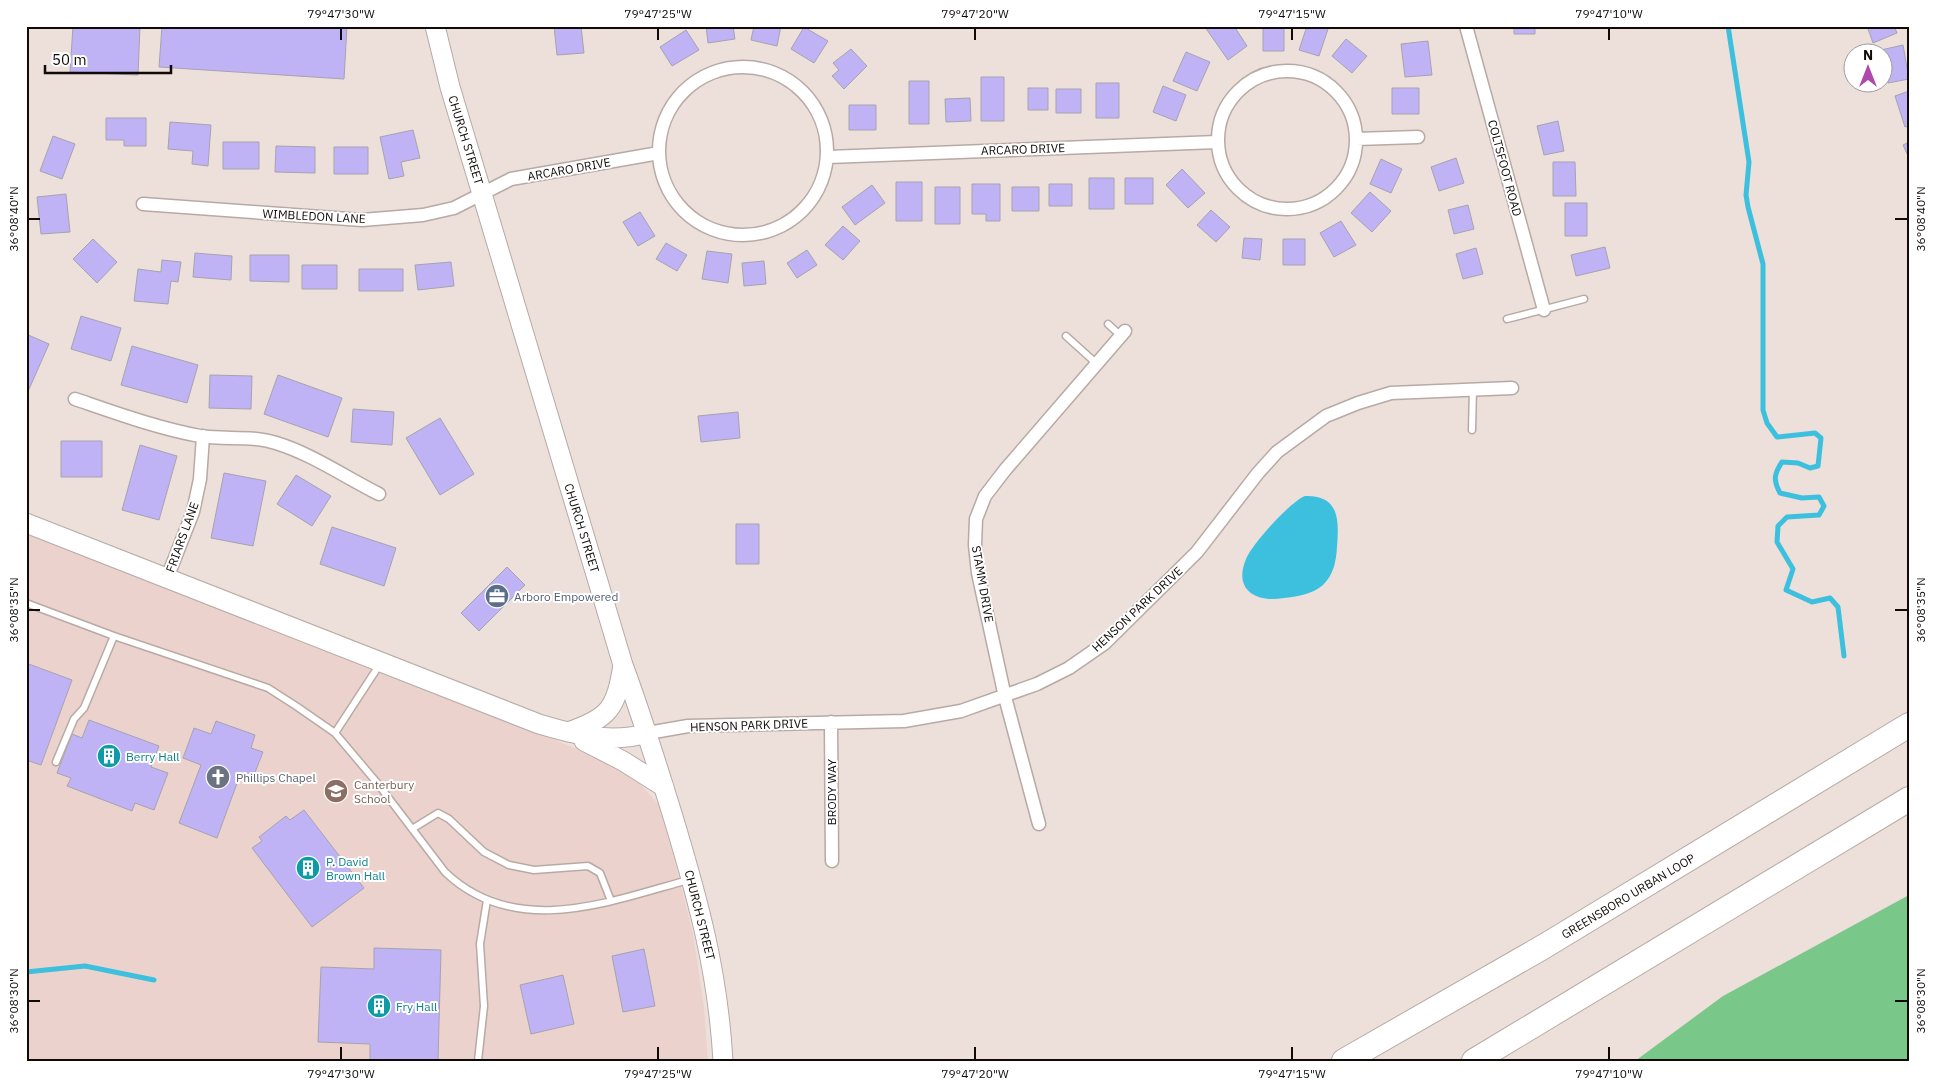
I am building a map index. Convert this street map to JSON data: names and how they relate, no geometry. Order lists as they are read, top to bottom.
{
  "streets": {
    "highway": ["GREENSBORO URBAN LOOP"],
    "street": [
      "CHURCH STREET",
      "ARCARO DRIVE",
      "COLTSFOOT ROAD",
      "WIMBLEDON LANE",
      "FRIARS LANE",
      "STAMM DRIVE",
      "HENSON PARK DRIVE",
      "BRODY WAY"
    ]
  },
  "crossings": [
    ["CHURCH STREET", "ARCARO DRIVE"],
    ["CHURCH STREET", "WIMBLEDON LANE"],
    ["CHURCH STREET", "HENSON PARK DRIVE"],
    ["ARCARO DRIVE", "WIMBLEDON LANE"],
    ["STAMM DRIVE", "HENSON PARK DRIVE"],
    ["HENSON PARK DRIVE", "BRODY WAY"]
  ],
  "places": {
    "office": ["Arboro Empowered"],
    "building": ["Berry Hall", "P. David Brown Hall", "Fry Hall"],
    "church": ["Phillips Chapel"],
    "school or university": ["Canterbury School"]
  },
  "scale_bar": "50 m",
  "north": "top",
  "coordinates": [
    "79°47'30\"W",
    "79°47'25\"W",
    "79°47'20\"W",
    "79°47'15\"W",
    "79°47'10\"W",
    "36°08'40\"N",
    "36°08'35\"N",
    "36°08'30\"N"
  ]
}
